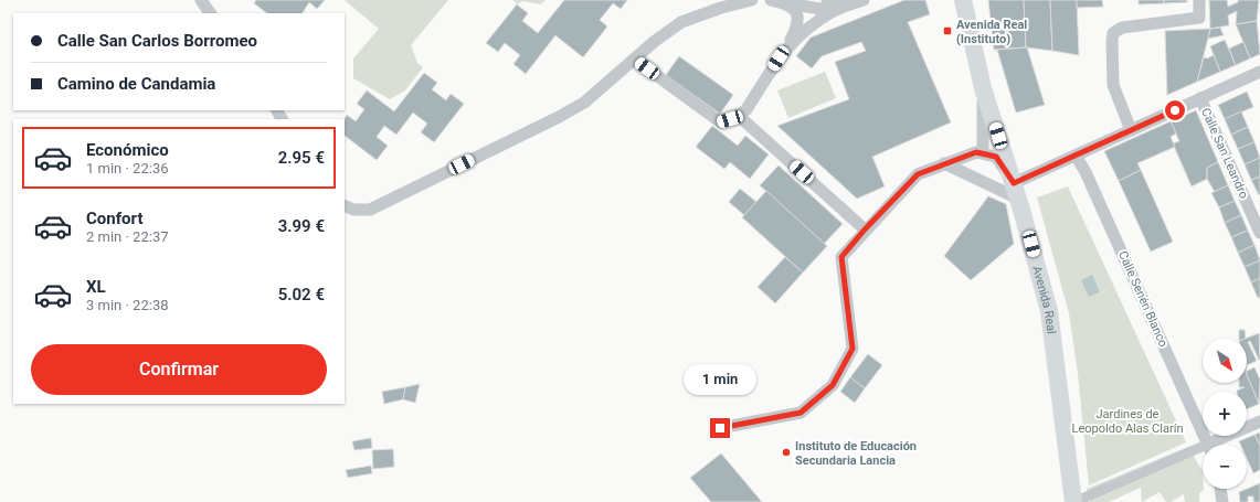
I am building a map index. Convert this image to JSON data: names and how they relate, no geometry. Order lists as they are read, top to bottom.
{
  "streets": {
    "main road": ["Avenida Real"],
    "street": ["Calle San Leandro", "Calle Senén Blanco"]
  },
  "parks": ["Jardines de Leopoldo Alas Clarín"],
  "places": {
    "transit": ["Avenida Real (Instituto)"],
    "other": ["Instituto de Educación Secundaria Lancia"]
  },
  "north": "bottom right",
  "page": {
    "banner": ["Calle San Carlos Borromeo", "Camino de Candamia"],
    "list": [
      {
        "name": "Económico",
        "note": "1 min · 22:36",
        "value": "2.95 €"
      },
      {
        "name": "Confort",
        "note": "2 min · 22:37",
        "value": "3.99 €"
      },
      {
        "name": "XL",
        "note": "3 min · 22:38",
        "value": "5.02 €"
      }
    ],
    "buttons": "Confirmar",
    "map_buttons": ["+", "−"],
    "bubble": "1 min"
  }
}
